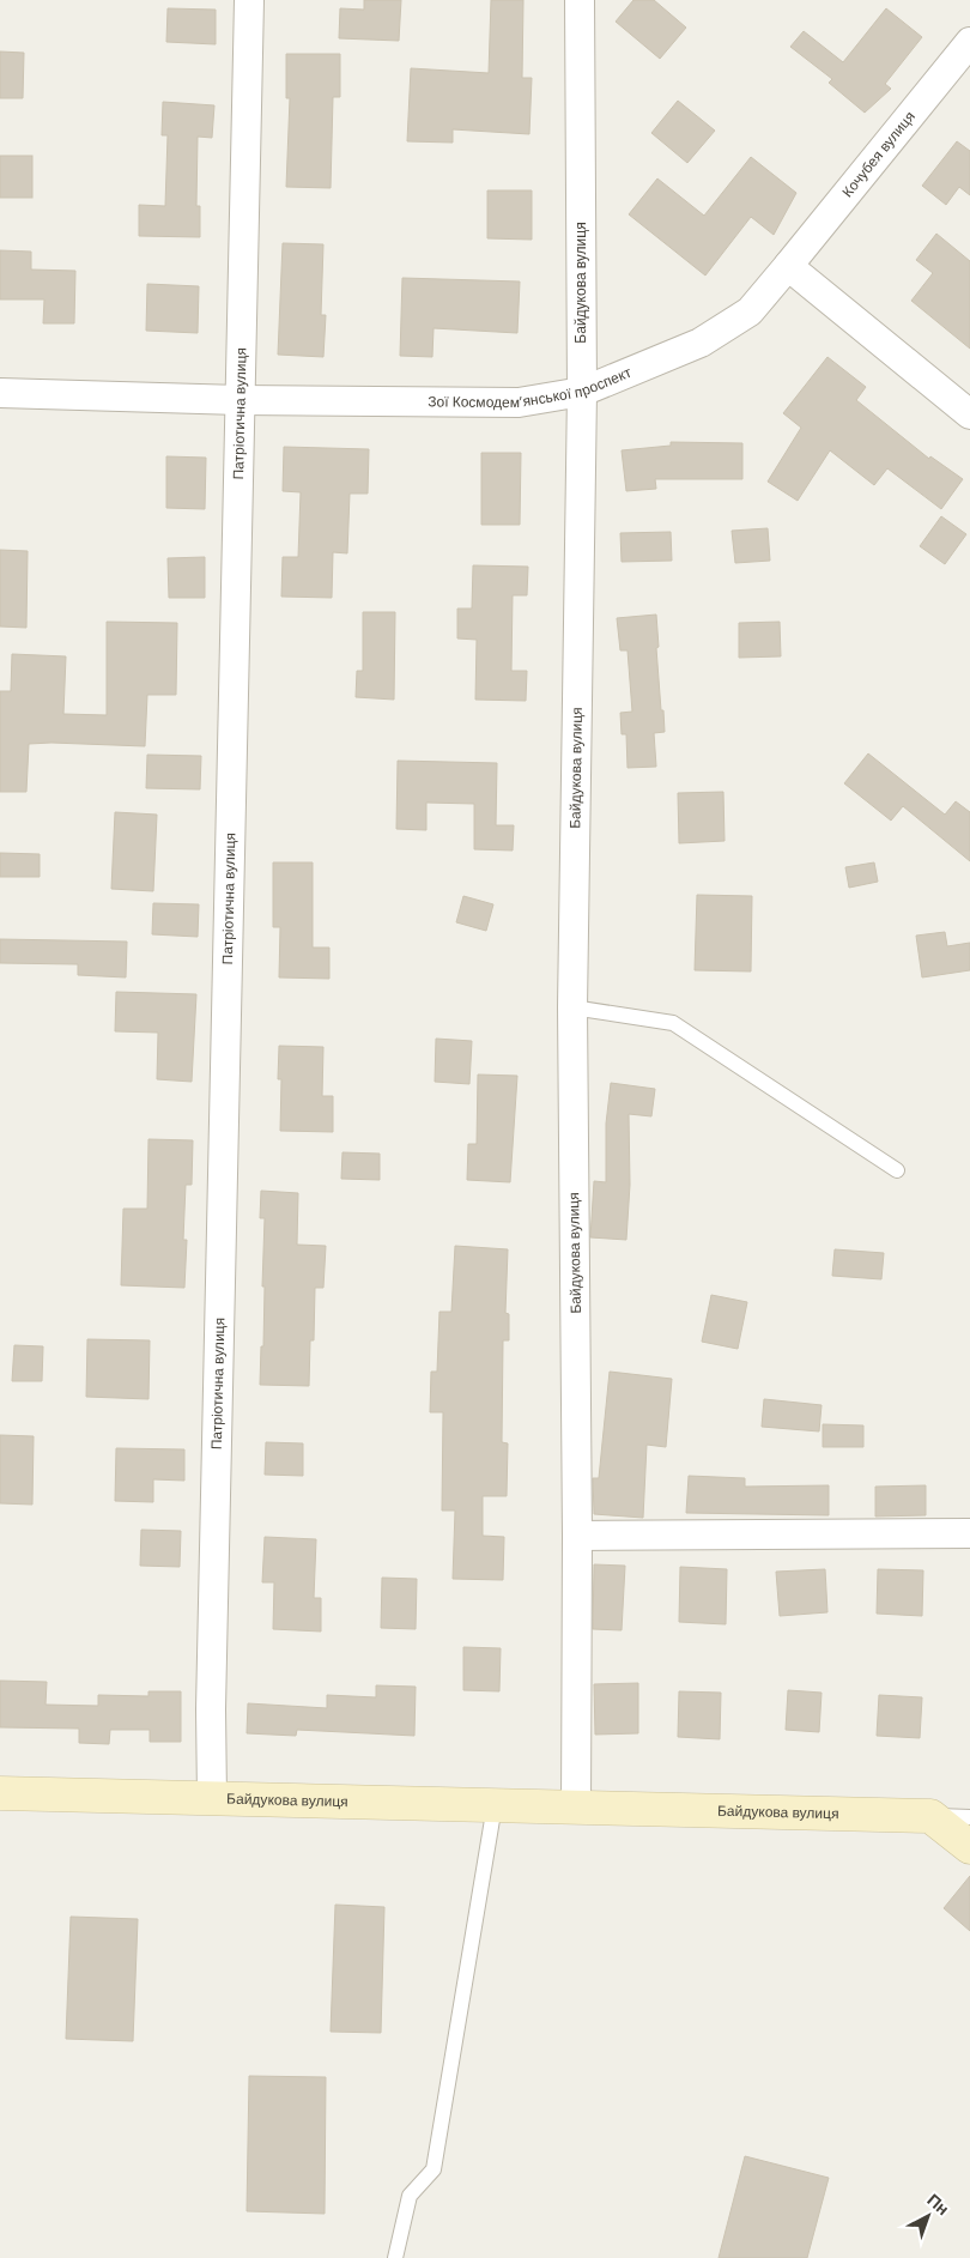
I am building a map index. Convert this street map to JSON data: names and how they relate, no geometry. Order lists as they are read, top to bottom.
{
  "streets": {
    "main road": ["Байдукова вулиця"],
    "street": ["Кочубея вулиця", "Зої Космодем’янської проспект", "Патріотична вулиця"]
  },
  "crossings": [
    ["Кочубея вулиця", "Зої Космодем’янської проспект"],
    ["Байдукова вулиця", "Зої Космодем’янської проспект"],
    ["Байдукова вулиця", "Патріотична вулиця"],
    ["Зої Космодем’янської проспект", "Патріотична вулиця"]
  ],
  "north": "top right"
}
